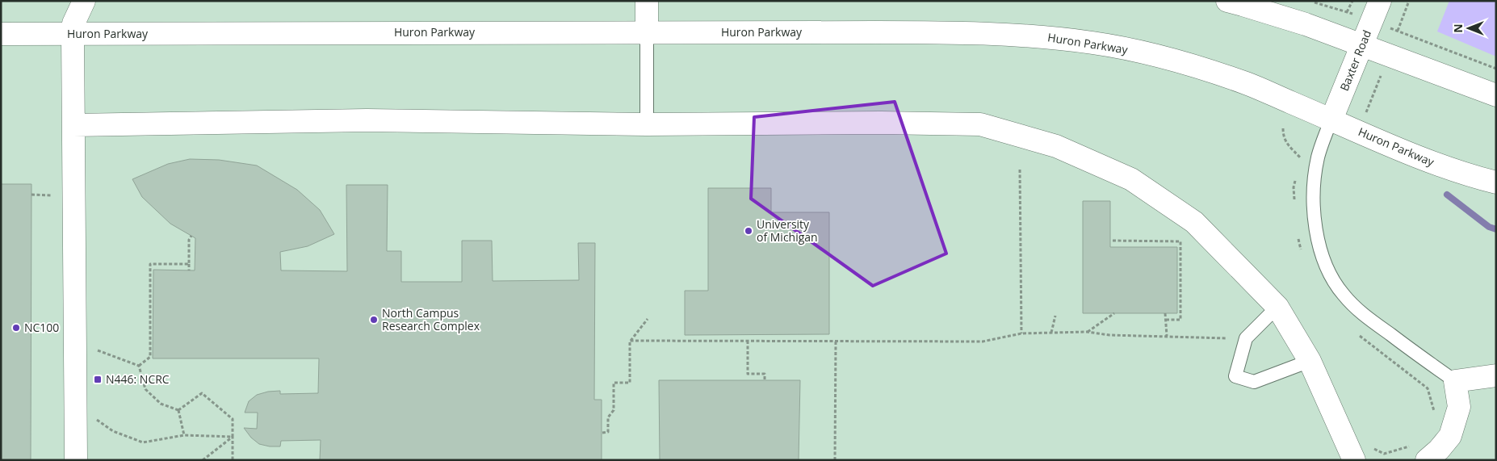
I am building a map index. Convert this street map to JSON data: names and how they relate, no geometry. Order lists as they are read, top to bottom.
{
  "streets": {
    "street": ["Huron Parkway", "Baxter Road"]
  },
  "crossings": [
    ["Huron Parkway", "Baxter Road"]
  ],
  "places": {
    "other": ["University of Michigan", "North Campus Research Complex", "NC100"],
    "transit": ["N446: NCRC"]
  },
  "north": "left"
}
